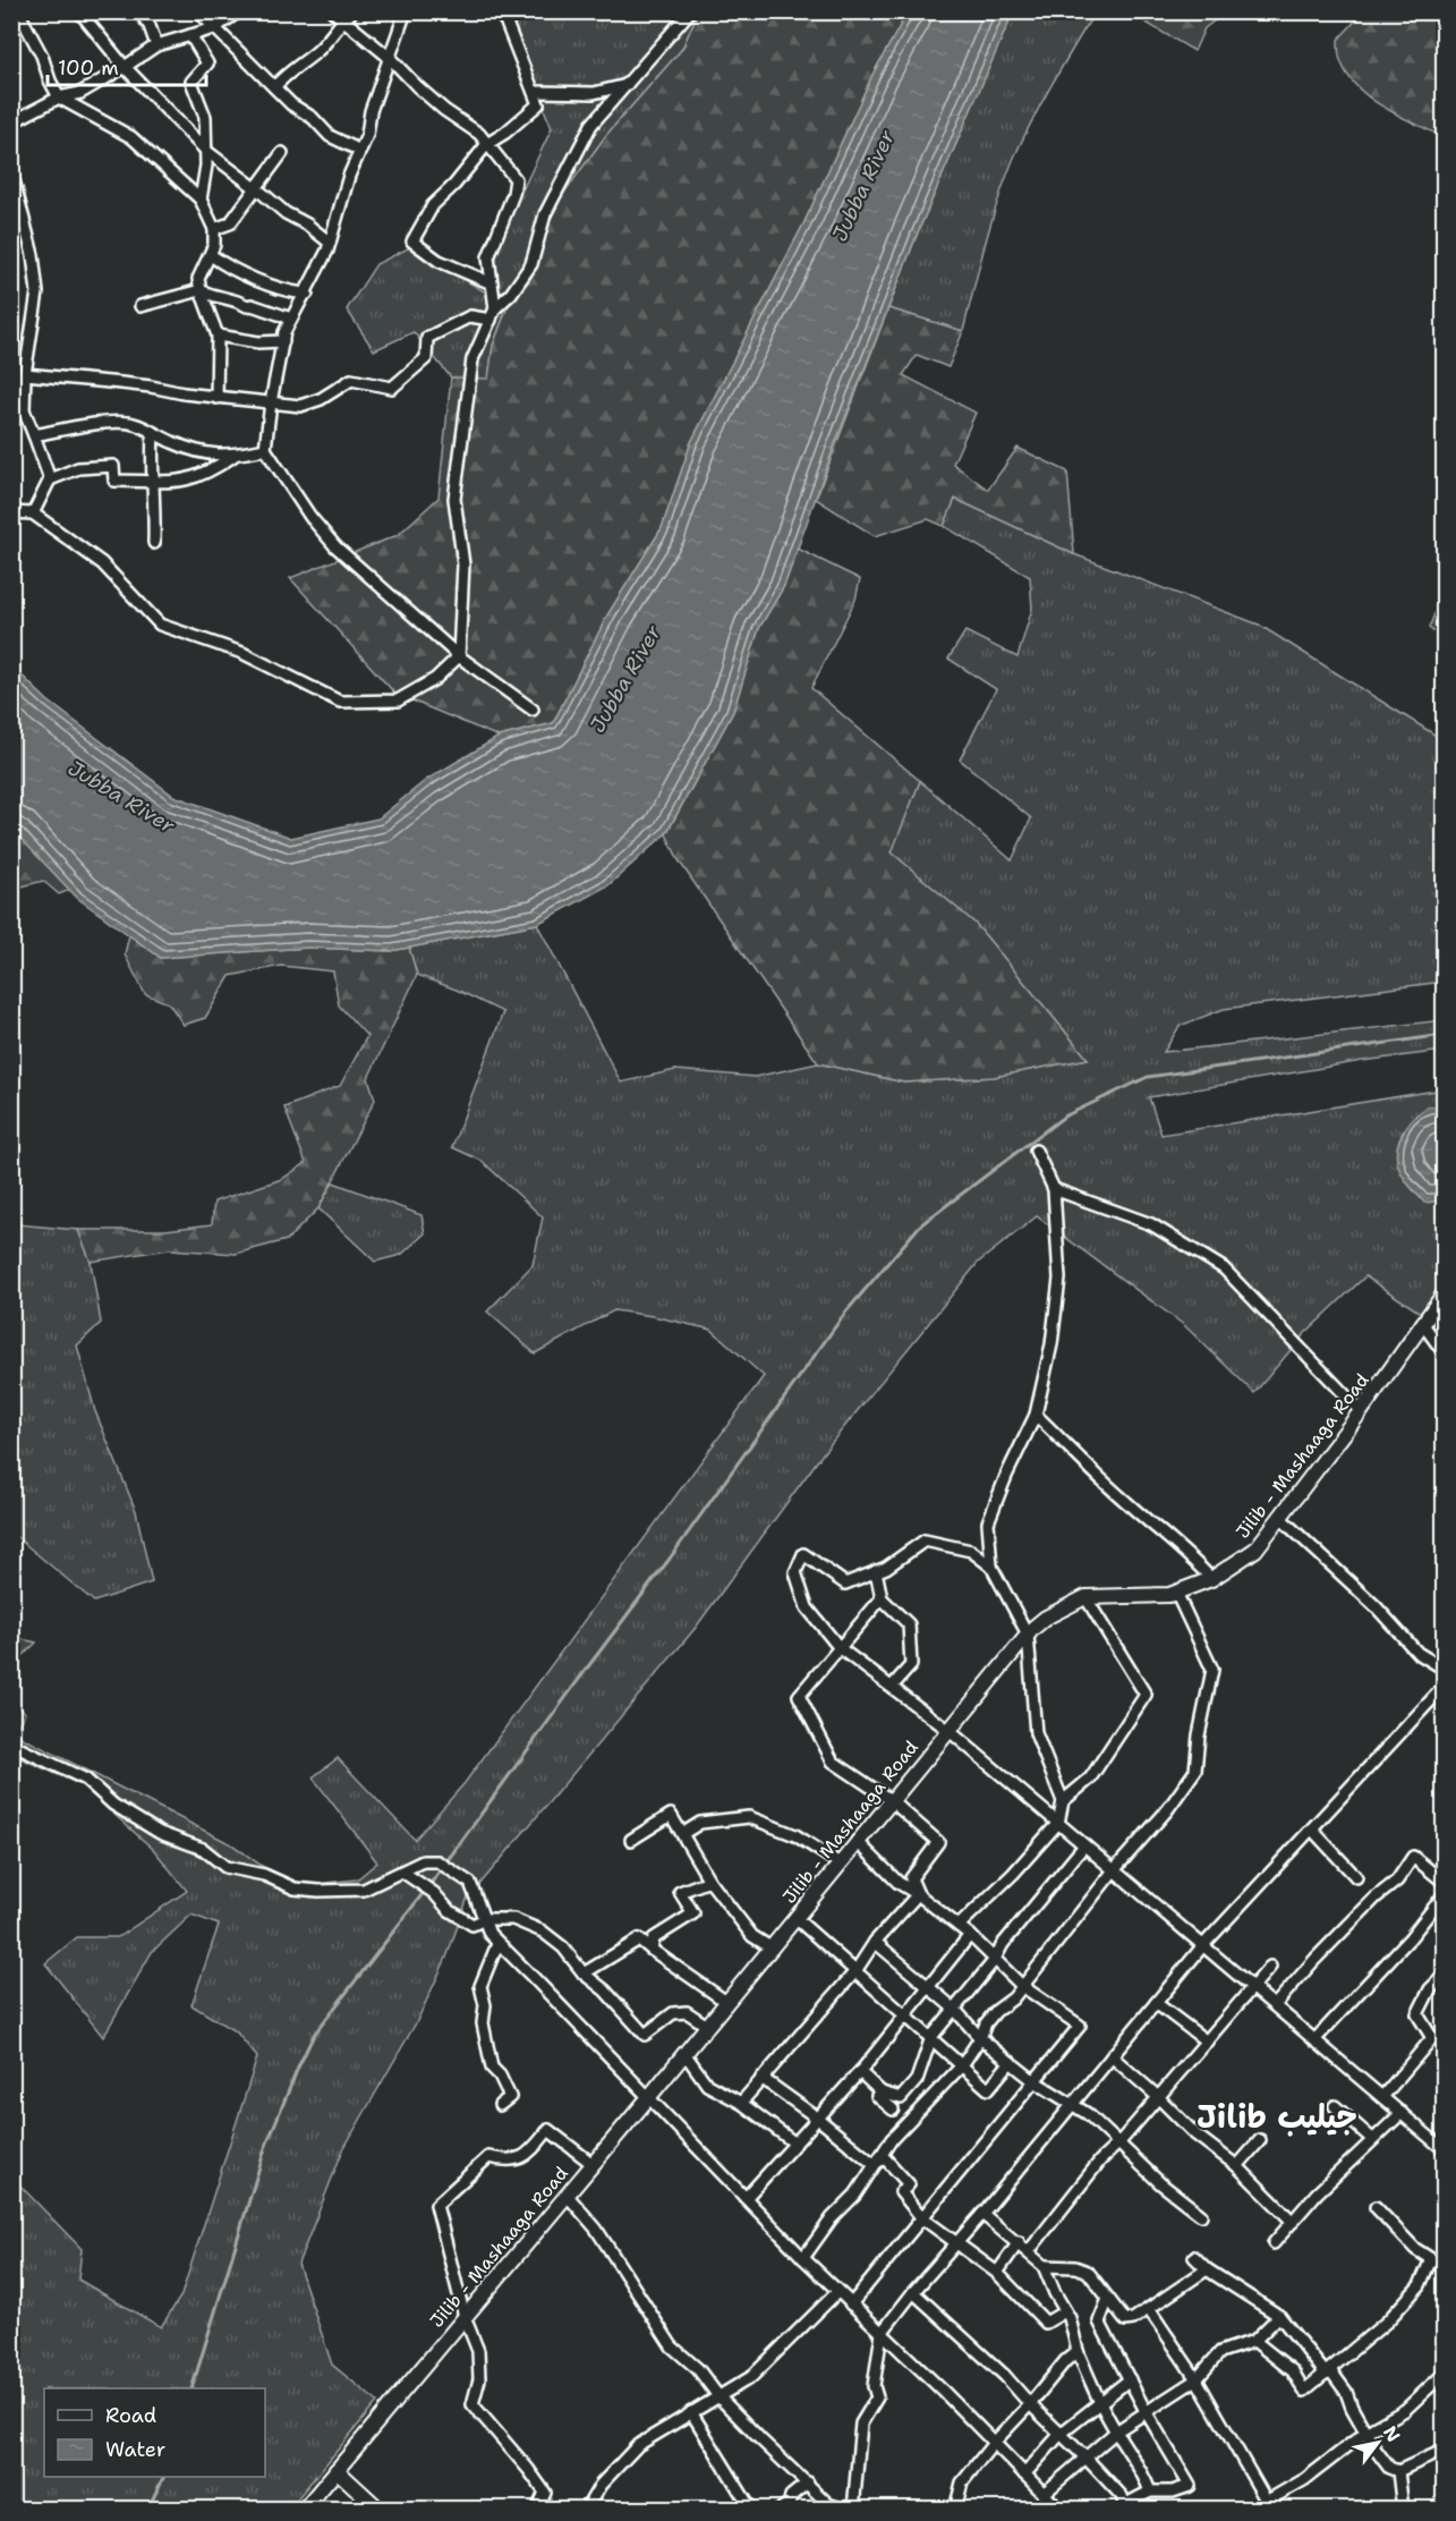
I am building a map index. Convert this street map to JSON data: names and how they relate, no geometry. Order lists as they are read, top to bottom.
{
  "streets": {
    "main road": ["Jilib - Mashaaga Road"]
  },
  "districts": ["Jilib جيليب"],
  "water": ["Jubba River"],
  "legend": ["Road", "Water"],
  "scale_bar": "100 m",
  "north": "top right"
}
